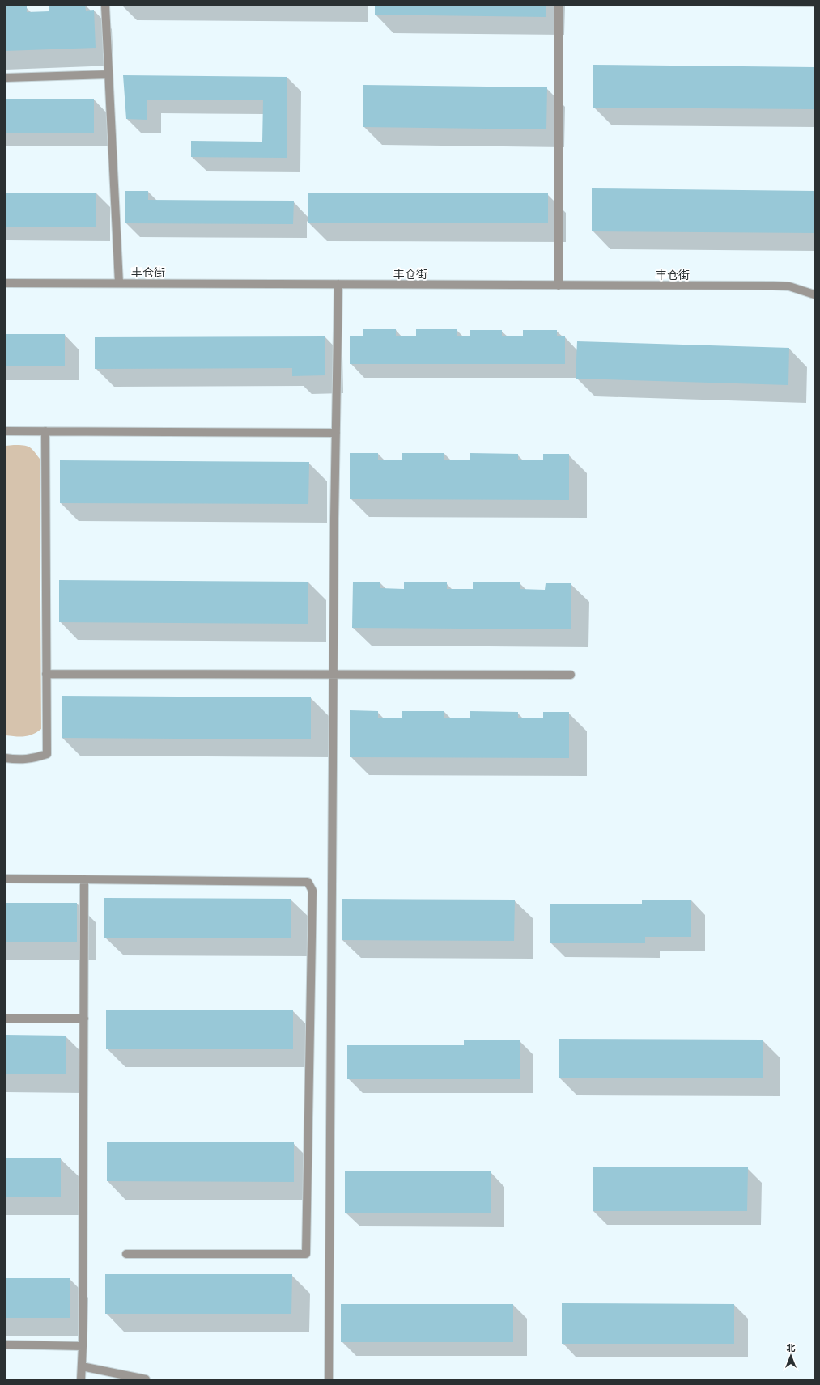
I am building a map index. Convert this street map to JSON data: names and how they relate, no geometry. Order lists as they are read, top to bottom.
{
  "streets": {
    "street": ["丰仓街"]
  },
  "north": "top"
}
